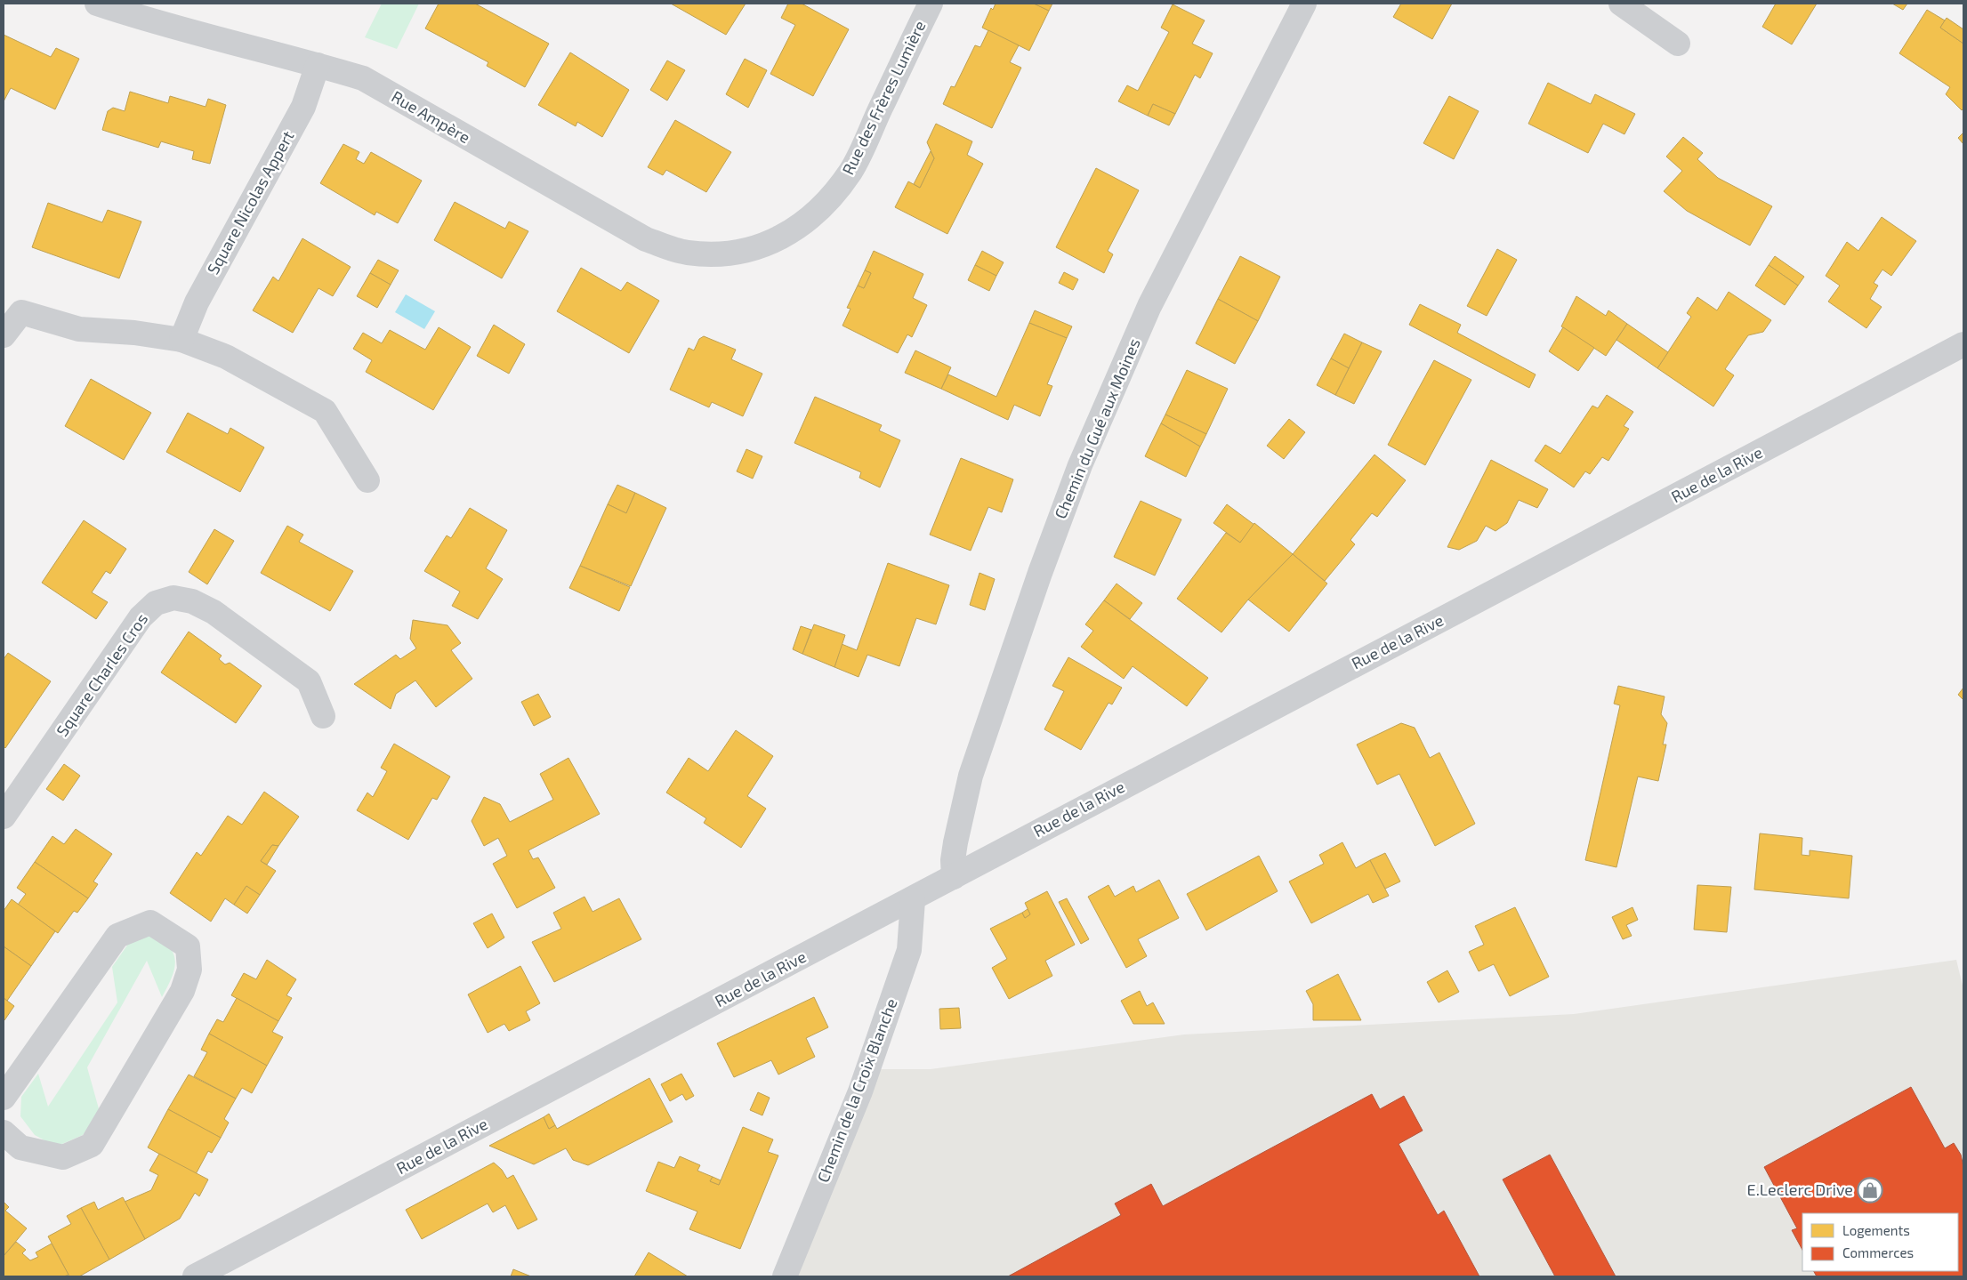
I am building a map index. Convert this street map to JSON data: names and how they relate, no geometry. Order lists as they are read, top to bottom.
{
  "streets": {
    "street": [
      "Rue des Frères Lumière",
      "Rue Ampère",
      "Square Nicolas Appert",
      "Chemin du Gué aux Moines",
      "Rue de la Rive",
      "Square Charles Cros",
      "Chemin de la Croix Blanche"
    ]
  },
  "crossings": [
    ["Rue des Frères Lumière", "Rue Ampère"],
    ["Rue Ampère", "Square Nicolas Appert"],
    ["Chemin du Gué aux Moines", "Rue de la Rive"],
    ["Rue de la Rive", "Chemin de la Croix Blanche"]
  ],
  "places": {
    "shop": ["E.Leclerc Drive"]
  },
  "legend": ["Logements", "Commerces"]
}
